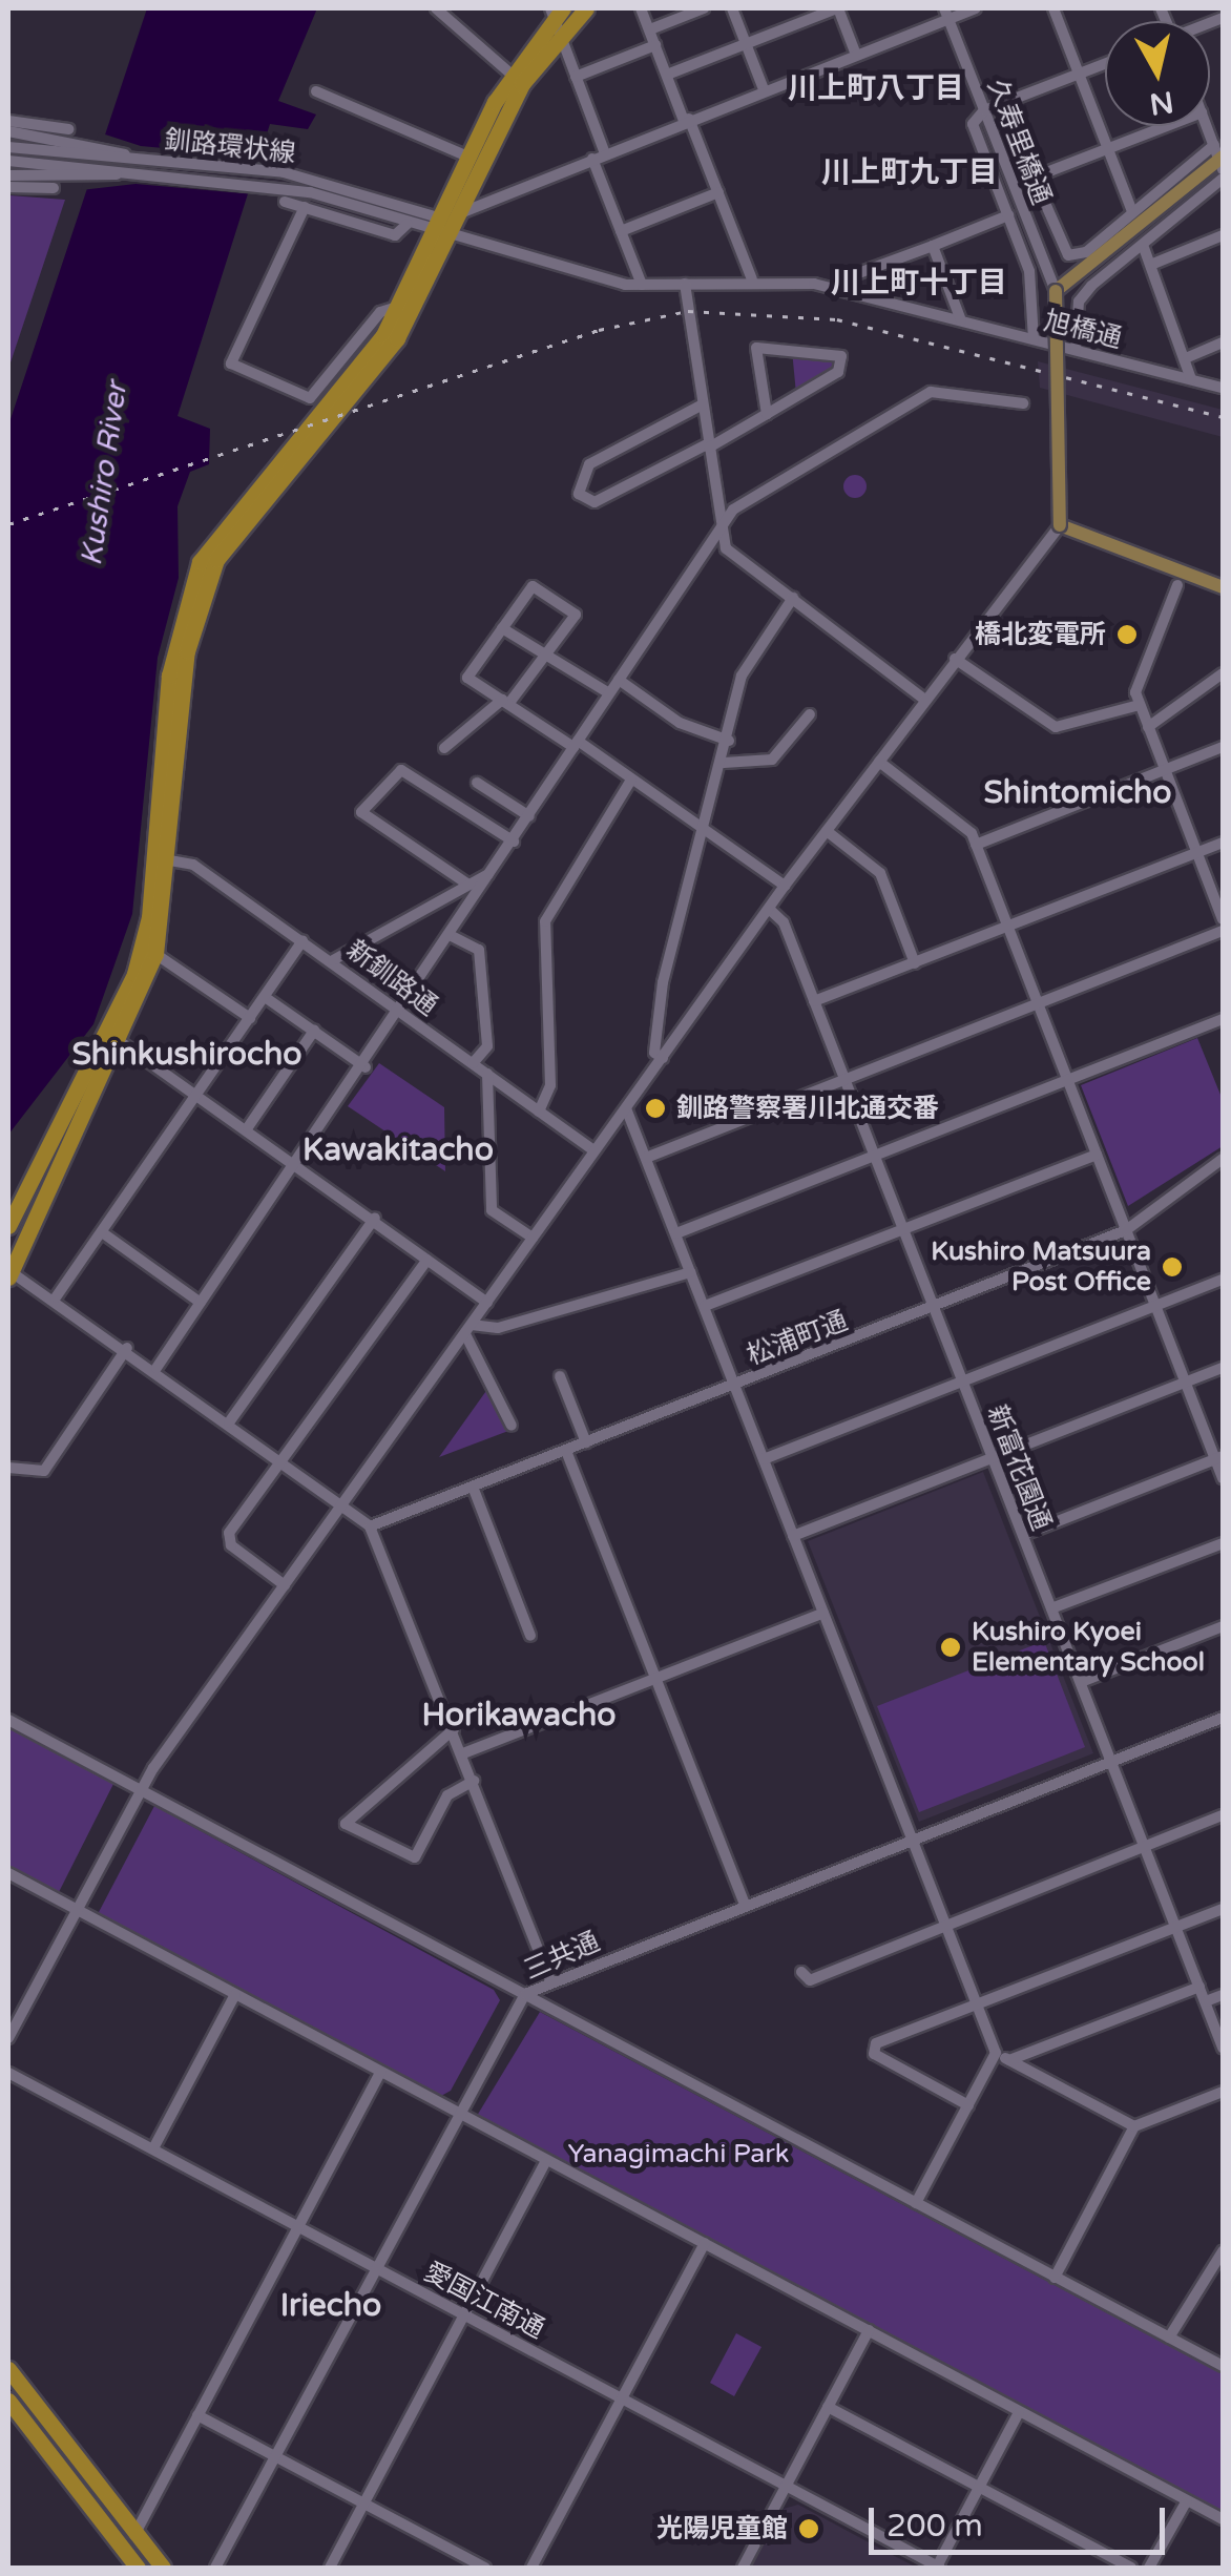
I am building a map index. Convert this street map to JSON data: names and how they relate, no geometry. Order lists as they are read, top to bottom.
{
  "streets": {
    "street": [
      "久寿里橋通",
      "釧路環状線",
      "旭橋通",
      "新釧路通",
      "松浦町通",
      "新富花園通",
      "三共通",
      "愛国江南通"
    ]
  },
  "crossings": [
    ["釧路環状線", "旭橋通"],
    ["松浦町通", "新富花園通"],
    ["新富花園通", "三共通"],
    ["三共通", "愛国江南通"]
  ],
  "districts": [
    "川上町八丁目",
    "川上町九丁目",
    "川上町十丁目",
    "Shintomicho",
    "Shinkushirocho",
    "Kawakitacho",
    "Horikawacho",
    "Iriecho"
  ],
  "water": ["Kushiro River"],
  "parks": ["Yanagimachi Park"],
  "places": [
    "橋北変電所",
    "釧路警察署川北通交番",
    "Kushiro Matsuura Post Office",
    "Kushiro Kyoei Elementary School",
    "光陽児童館"
  ],
  "scale_bar": "200 m",
  "north": "bottom"
}
